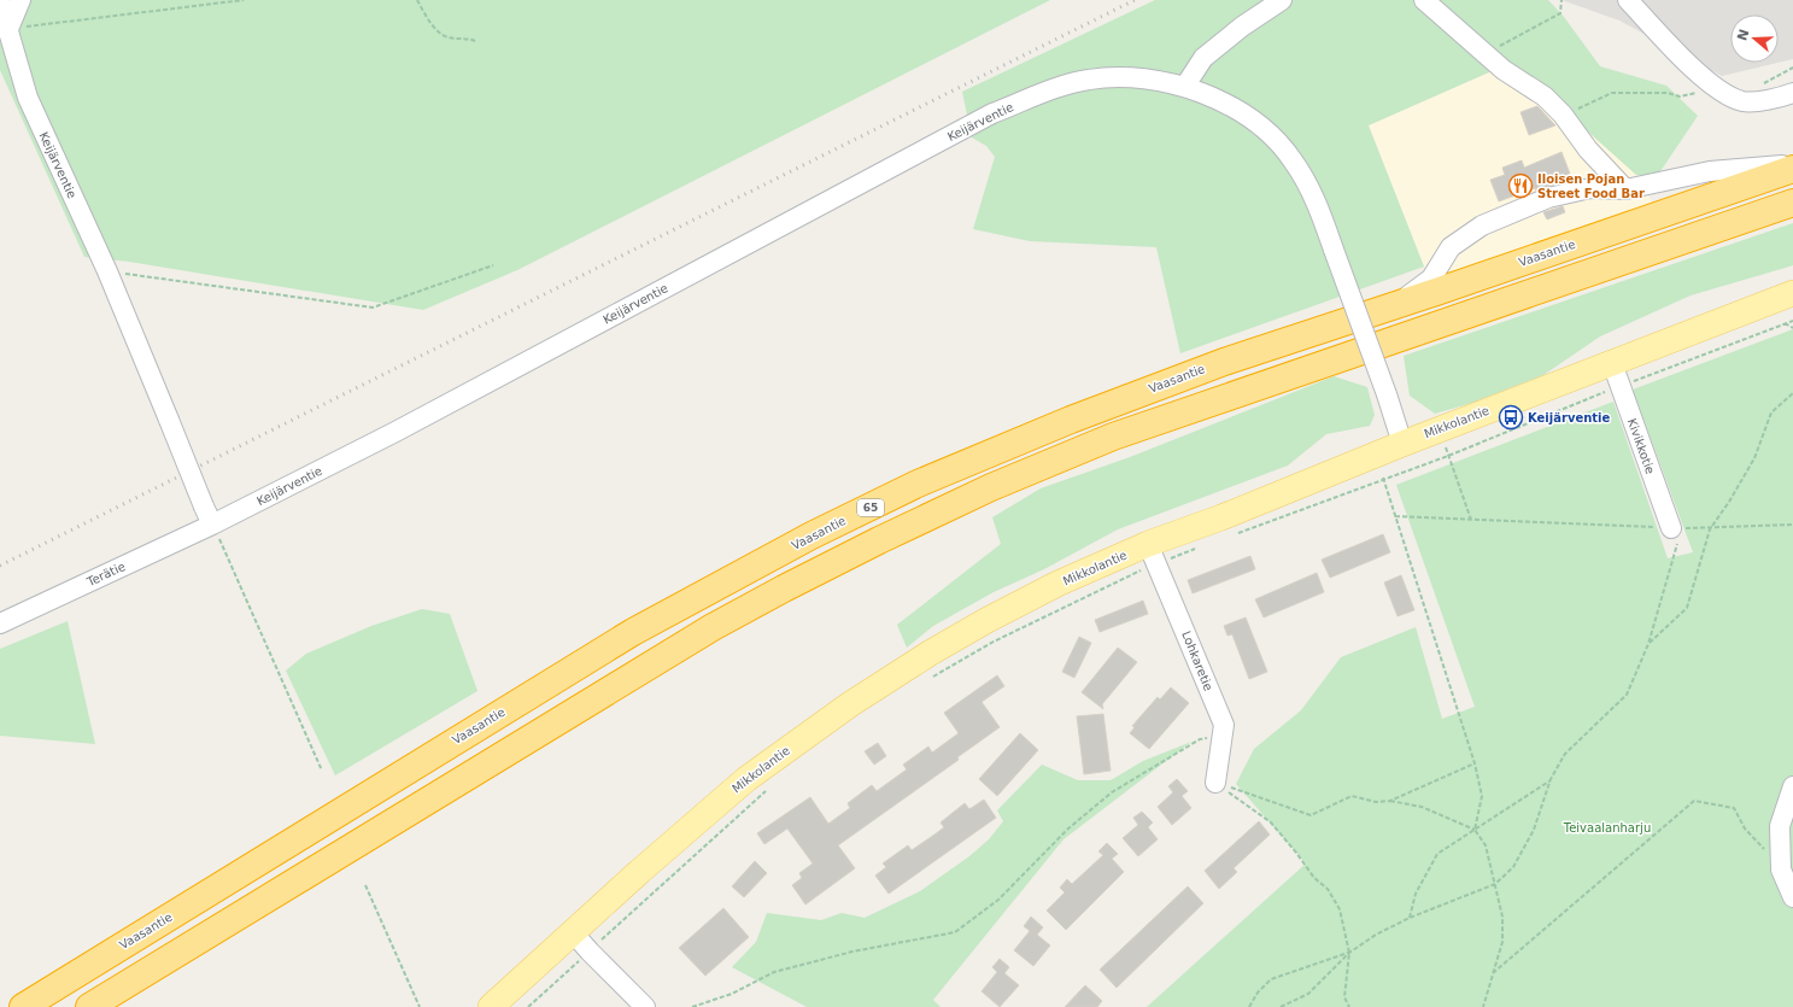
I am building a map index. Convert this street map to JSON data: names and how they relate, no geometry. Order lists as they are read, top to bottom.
{
  "streets": {
    "highway": ["Vaasantie", "65"],
    "main road": ["Mikkolantie"],
    "street": [
      "Keijärventie",
      "Kivikkotie",
      "Terätie",
      "Lohkaretie"
    ]
  },
  "crossings": [
    ["Keijärventie", "Mikkolantie"],
    ["Keijärventie", "Terätie"],
    ["Mikkolantie", "Kivikkotie"],
    ["Mikkolantie", "Lohkaretie"]
  ],
  "parks": ["Teivaalanharju"],
  "places": {
    "restaurant": ["Iloisen Pojan Street Food Bar"],
    "bus stop": ["Keijärventie"]
  },
  "north": "left"
}
